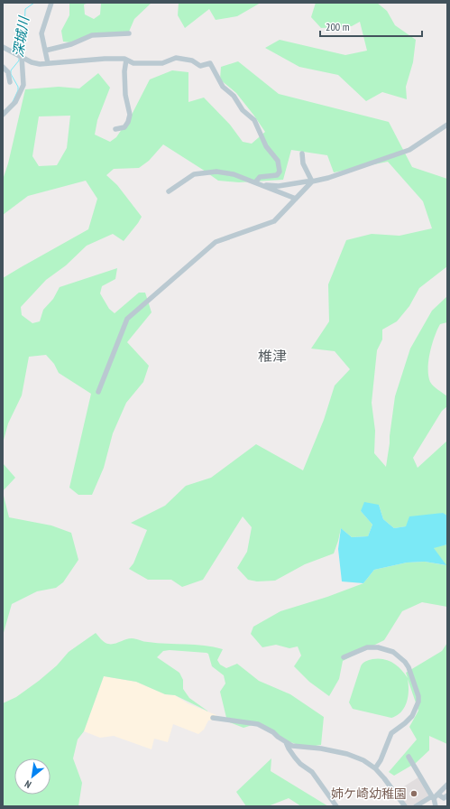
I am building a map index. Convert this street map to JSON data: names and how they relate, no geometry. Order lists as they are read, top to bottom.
{
  "districts": ["椎津"],
  "water": ["深城川"],
  "places": ["姉ケ崎幼稚園"],
  "scale_bar": "200 m",
  "north": "bottom left"
}
